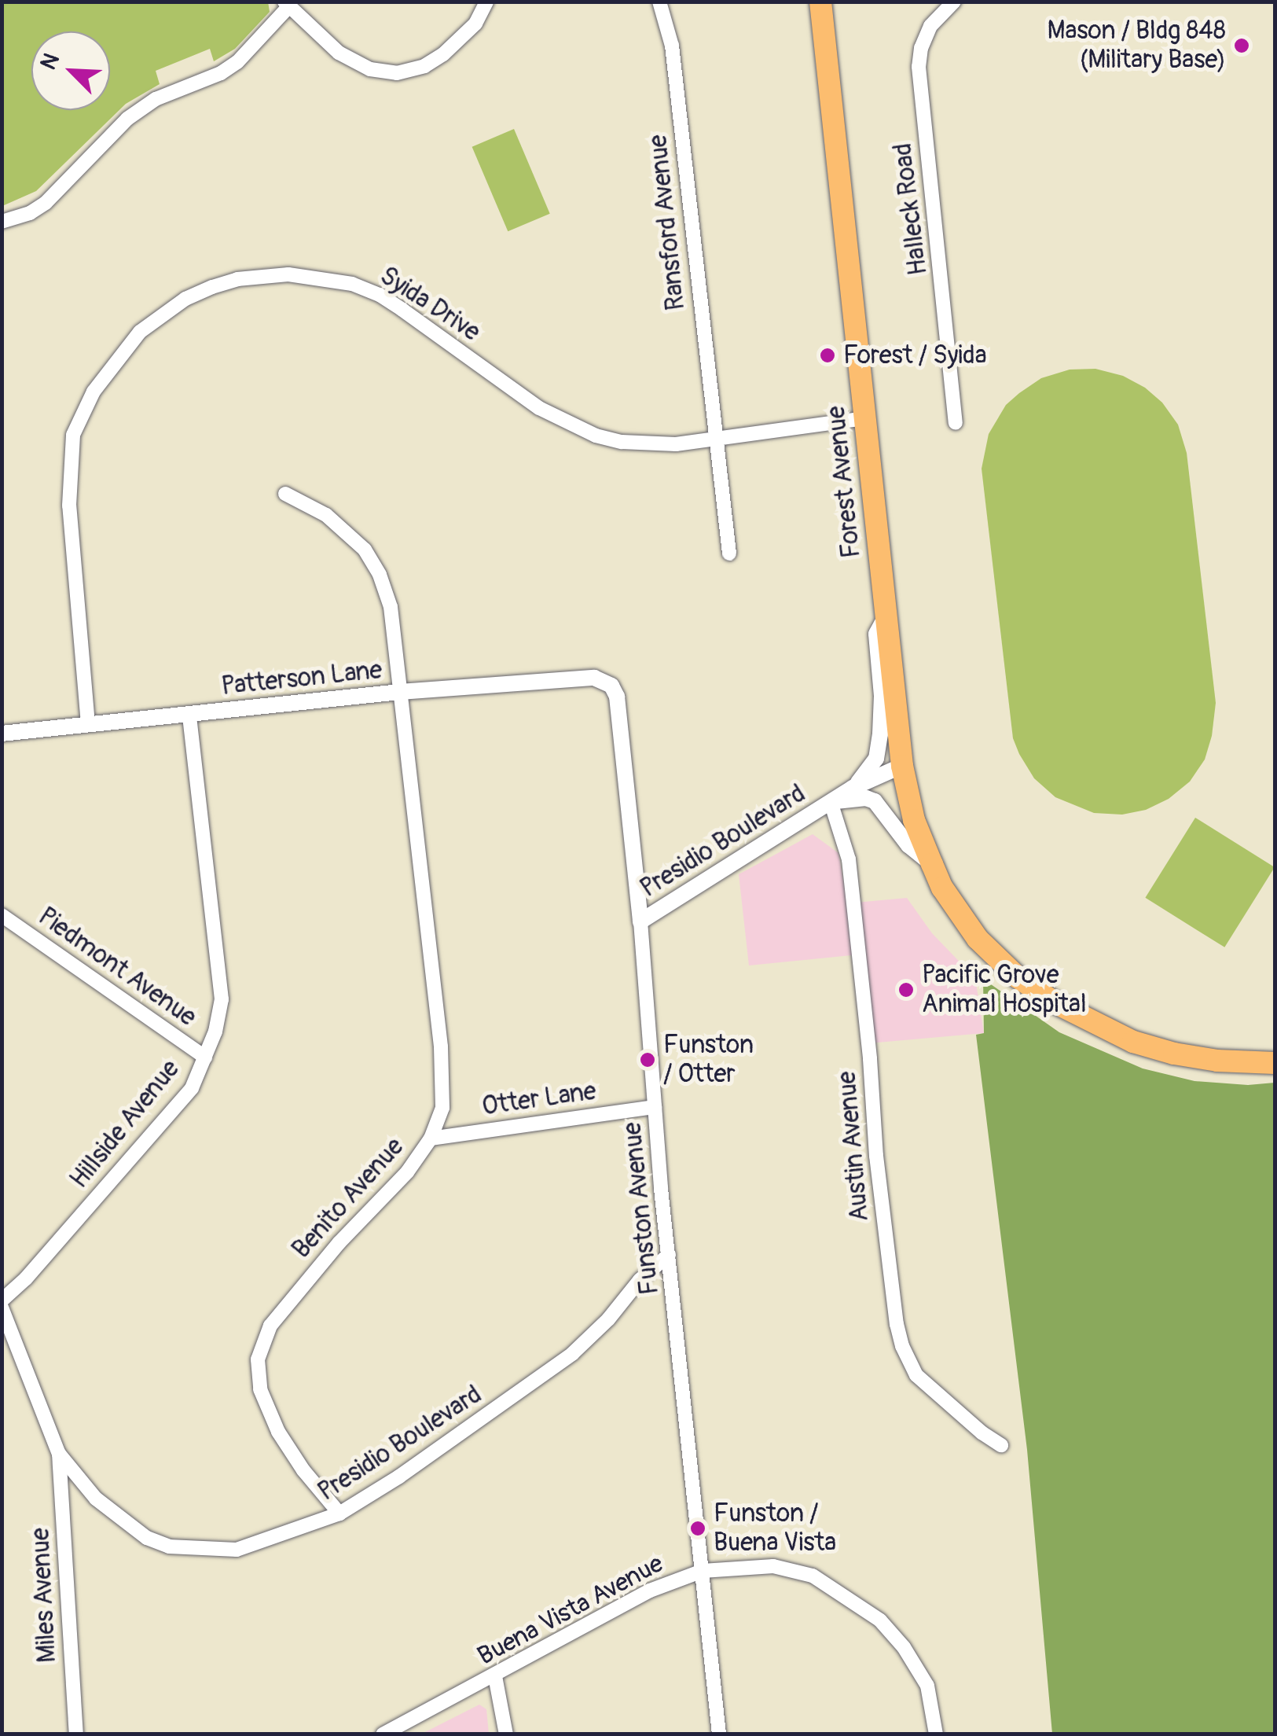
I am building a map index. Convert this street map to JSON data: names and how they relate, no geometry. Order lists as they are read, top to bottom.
{
  "streets": {
    "main road": ["Forest Avenue"],
    "street": [
      "Halleck Road",
      "Ransford Avenue",
      "Syida Drive",
      "Patterson Lane",
      "Presidio Boulevard",
      "Piedmont Avenue",
      "Otter Lane",
      "Hillside Avenue",
      "Austin Avenue",
      "Benito Avenue",
      "Funston Avenue",
      "Miles Avenue",
      "Buena Vista Avenue"
    ]
  },
  "crossings": [
    ["Ransford Avenue", "Syida Drive"],
    ["Syida Drive", "Forest Avenue"],
    ["Syida Drive", "Patterson Lane"],
    ["Forest Avenue", "Presidio Boulevard"],
    ["Patterson Lane", "Hillside Avenue"],
    ["Patterson Lane", "Benito Avenue"],
    ["Patterson Lane", "Funston Avenue"],
    ["Presidio Boulevard", "Austin Avenue"],
    ["Presidio Boulevard", "Benito Avenue"],
    ["Presidio Boulevard", "Funston Avenue"],
    ["Presidio Boulevard", "Miles Avenue"],
    ["Piedmont Avenue", "Hillside Avenue"],
    ["Otter Lane", "Benito Avenue"],
    ["Otter Lane", "Funston Avenue"],
    ["Funston Avenue", "Buena Vista Avenue"]
  ],
  "places": [
    "Mason / Bldg 848 (Military Base)",
    "Forest / Syida",
    "Pacific Grove Animal Hospital",
    "Funston / Otter",
    "Funston / Buena Vista"
  ],
  "north": "top left"
}
